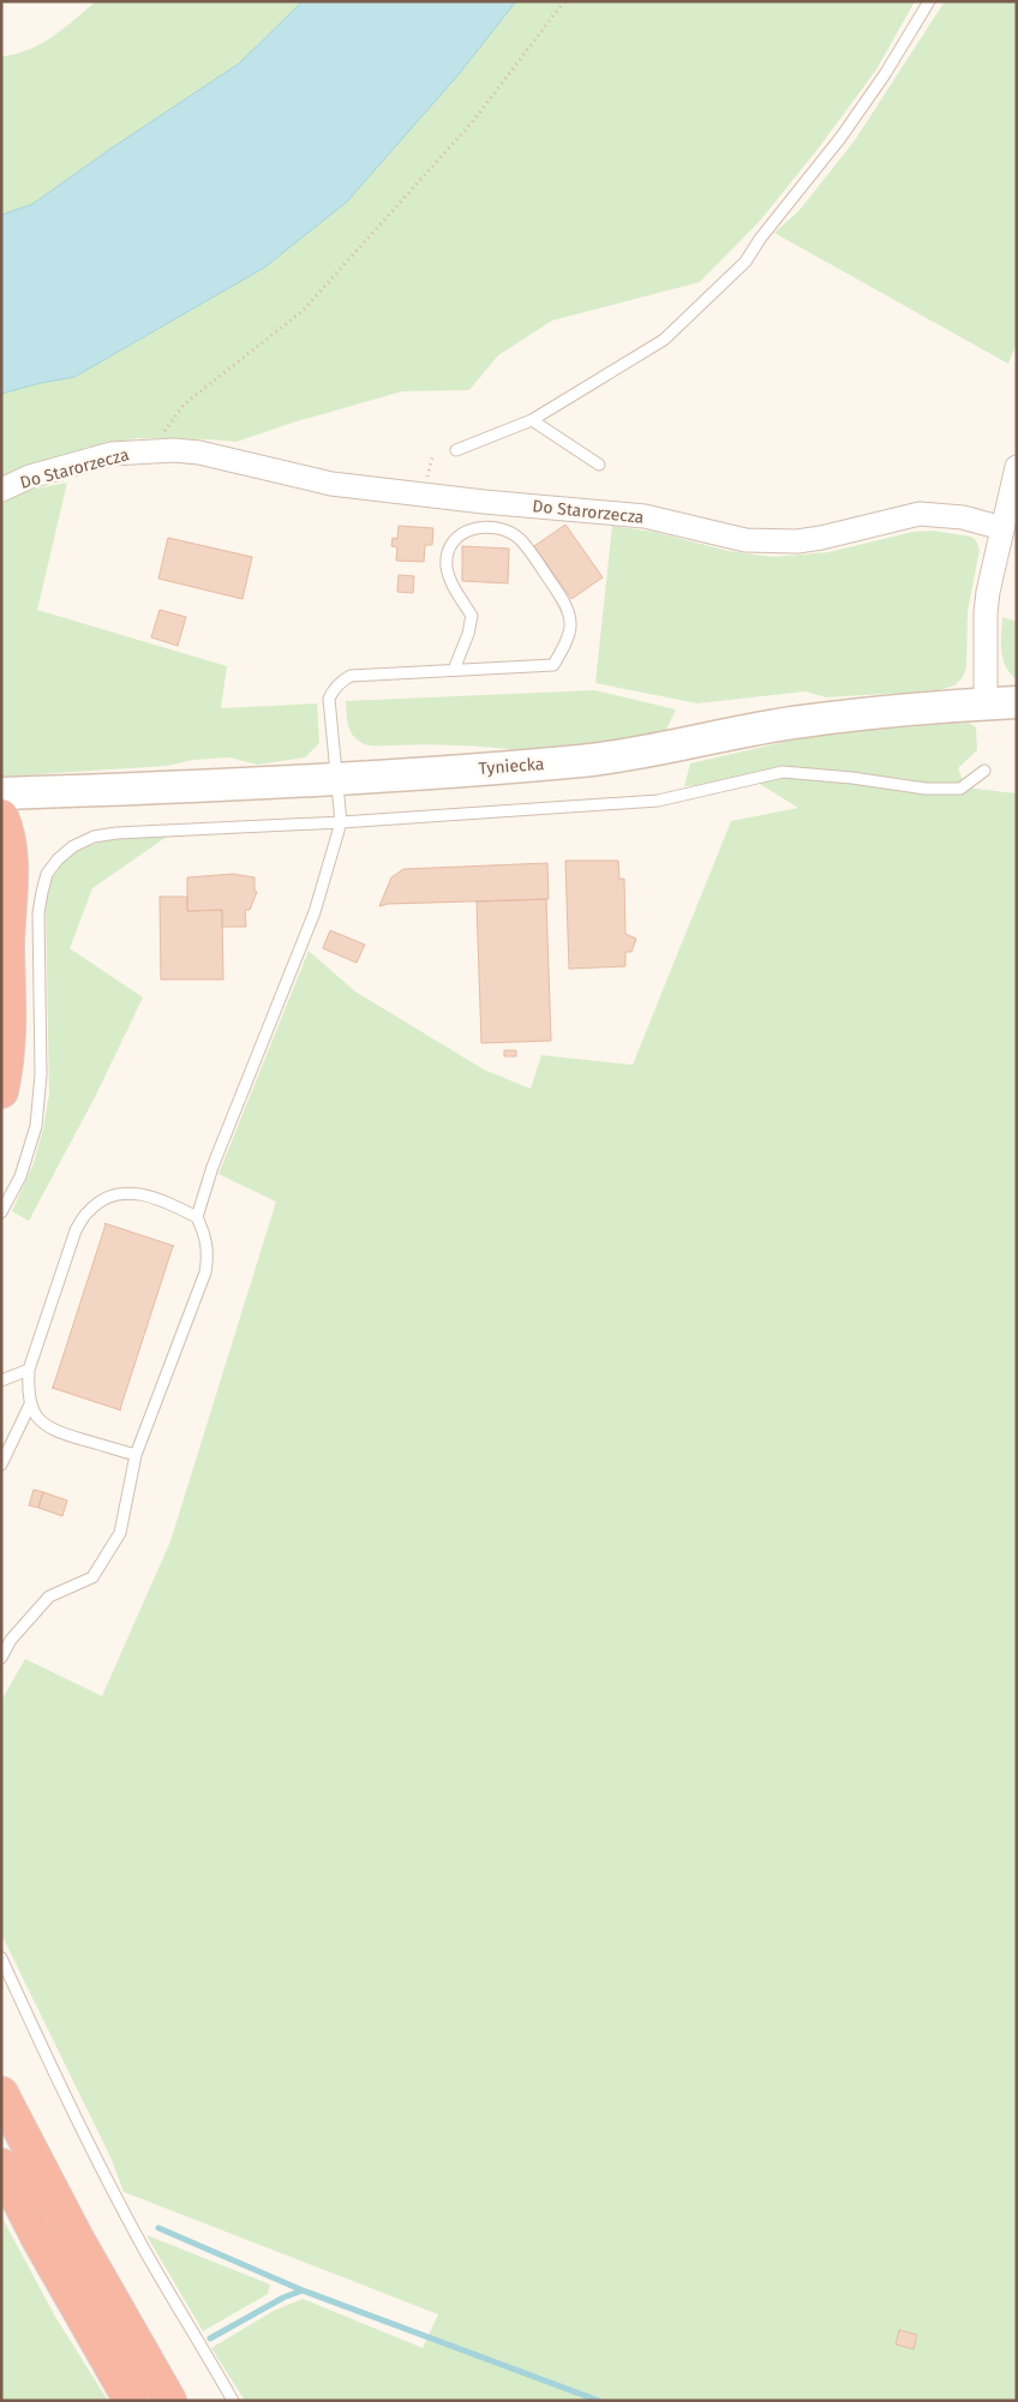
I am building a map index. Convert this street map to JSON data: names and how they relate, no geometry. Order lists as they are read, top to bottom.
{
  "streets": {
    "street": ["Do Starorzecza", "Tyniecka"]
  }
}
